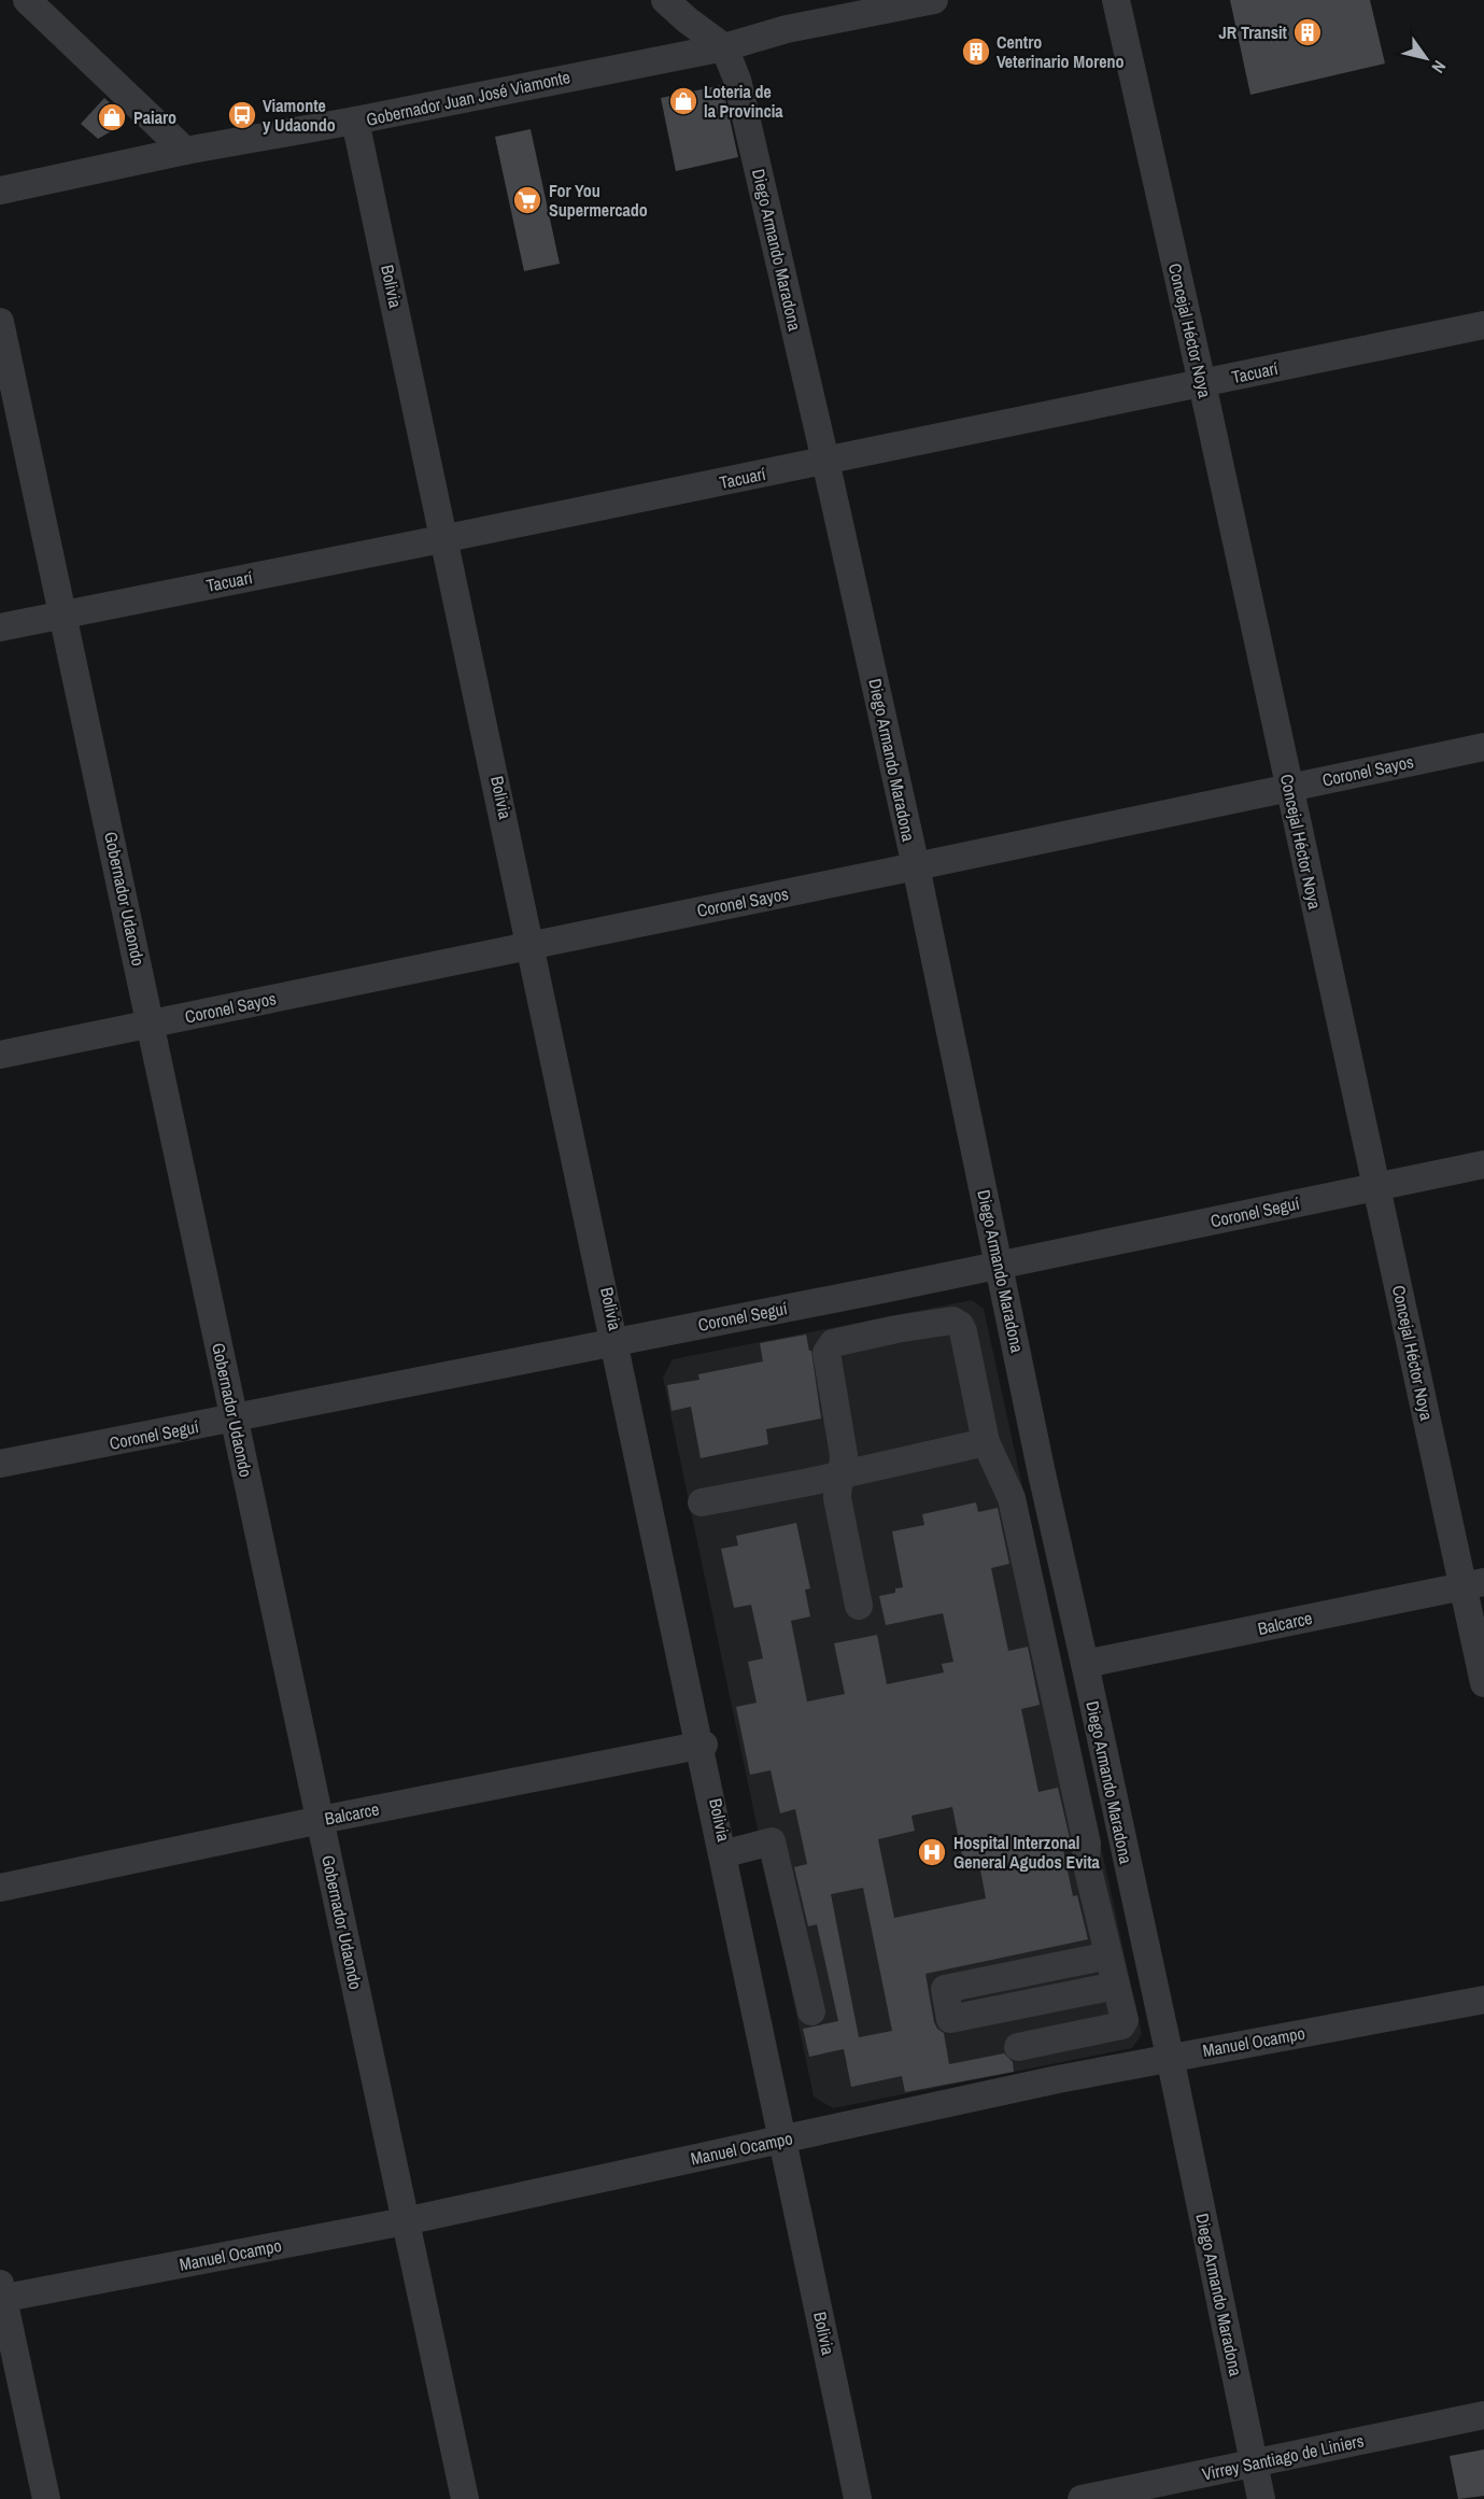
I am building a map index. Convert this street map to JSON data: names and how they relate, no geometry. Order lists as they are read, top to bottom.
{
  "streets": {
    "street": [
      "Gobernador Juan José Viamonte",
      "Diego Armando Maradona",
      "Bolivia",
      "Concejal Héctor Noya",
      "Tacuarí",
      "Coronel Sayos",
      "Gobernador Udaondo",
      "Coronel Seguí",
      "Balcarce",
      "Manuel Ocampo",
      "Virrey Santiago de Liniers"
    ]
  },
  "crossings": [
    ["Gobernador Juan José Viamonte", "Diego Armando Maradona"],
    ["Gobernador Juan José Viamonte", "Bolivia"],
    ["Diego Armando Maradona", "Tacuarí"],
    ["Diego Armando Maradona", "Coronel Sayos"],
    ["Diego Armando Maradona", "Coronel Seguí"],
    ["Diego Armando Maradona", "Balcarce"],
    ["Diego Armando Maradona", "Manuel Ocampo"],
    ["Diego Armando Maradona", "Virrey Santiago de Liniers"],
    ["Bolivia", "Tacuarí"],
    ["Bolivia", "Coronel Sayos"],
    ["Bolivia", "Coronel Seguí"],
    ["Bolivia", "Balcarce"],
    ["Bolivia", "Manuel Ocampo"],
    ["Concejal Héctor Noya", "Tacuarí"],
    ["Concejal Héctor Noya", "Coronel Sayos"],
    ["Concejal Héctor Noya", "Coronel Seguí"],
    ["Concejal Héctor Noya", "Balcarce"],
    ["Tacuarí", "Gobernador Udaondo"],
    ["Coronel Sayos", "Gobernador Udaondo"],
    ["Gobernador Udaondo", "Coronel Seguí"],
    ["Gobernador Udaondo", "Balcarce"],
    ["Gobernador Udaondo", "Manuel Ocampo"]
  ],
  "places": {
    "building": ["JR Transit", "Centro Veterinario Moreno"],
    "shop": ["Loteria de la Provincia", "Paiaro"],
    "bus stop": ["Viamonte y Udaondo"],
    "supermarket": ["For You Supermercado"],
    "hospital": ["Hospital Interzonal General Agudos Evita"]
  },
  "north": "bottom right"
}
